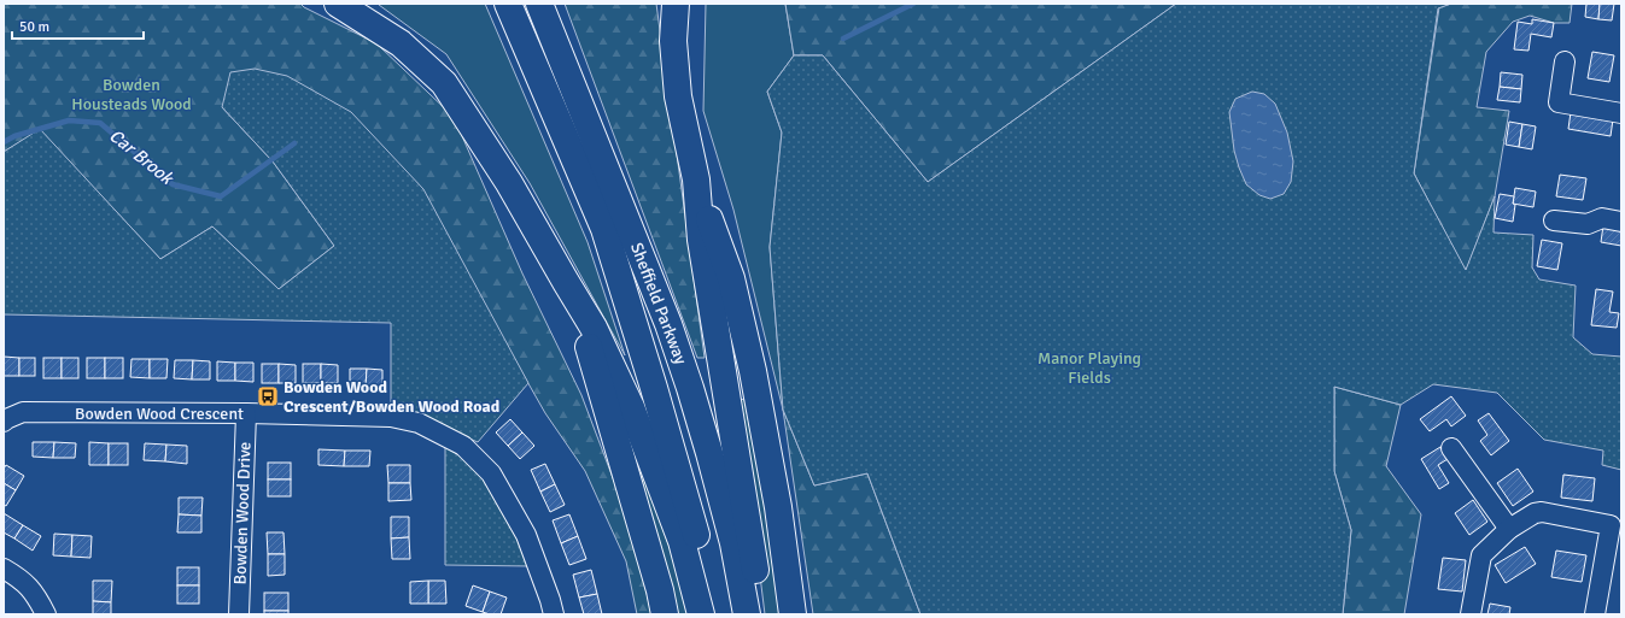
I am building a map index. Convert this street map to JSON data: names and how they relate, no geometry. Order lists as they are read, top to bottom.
{
  "streets": {
    "highway": ["Sheffield Parkway"],
    "street": ["Bowden Wood Crescent", "Bowden Wood Drive"]
  },
  "crossings": [
    ["Bowden Wood Crescent", "Bowden Wood Drive"]
  ],
  "water": ["Car Brook"],
  "parks": ["Bowden Housteads Wood", "Manor Playing Fields"],
  "places": {
    "bus stop": ["Bowden Wood Crescent/Bowden Wood Road"]
  },
  "scale_bar": "50 m"
}
